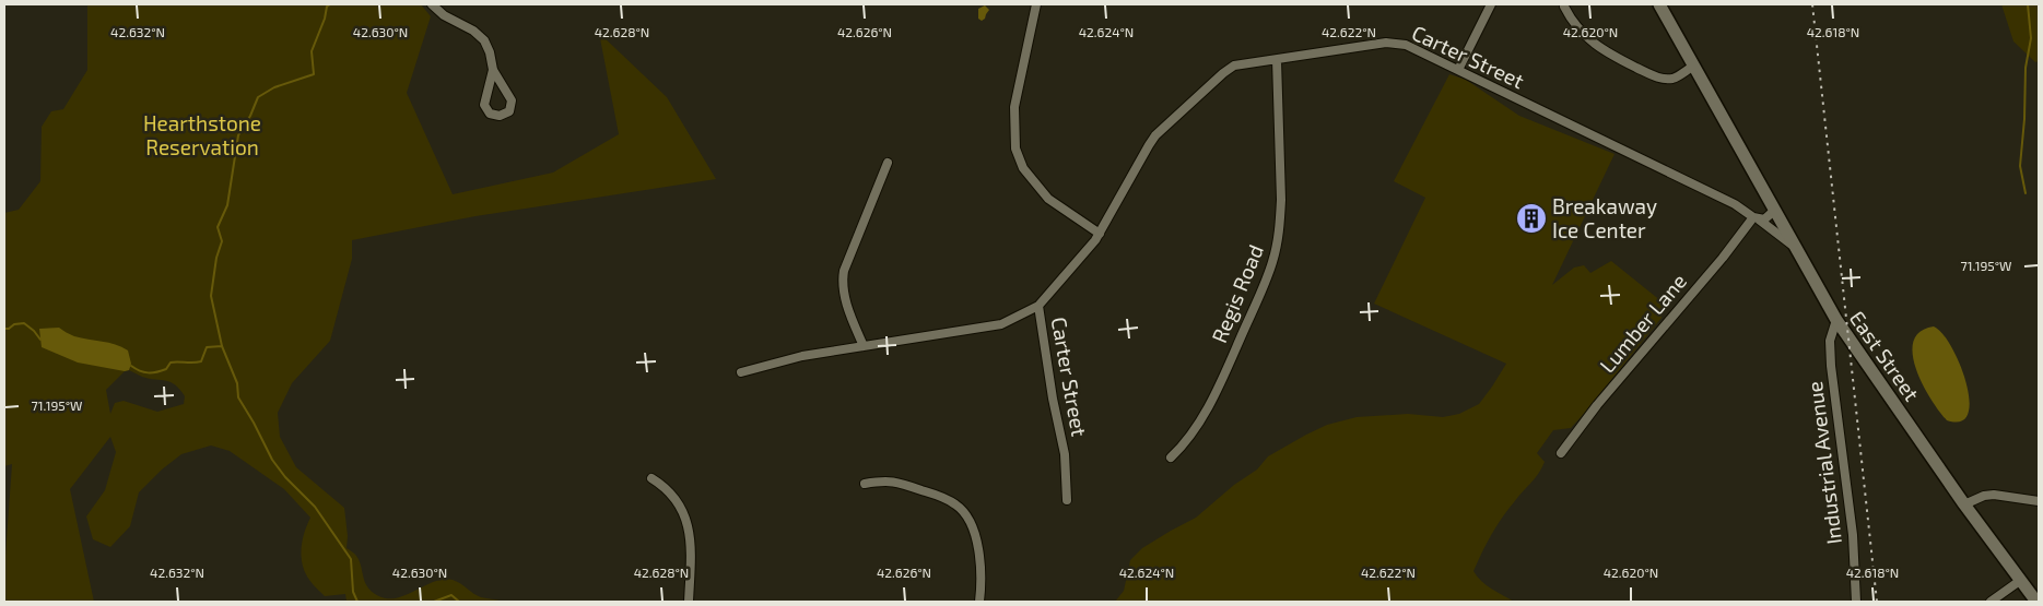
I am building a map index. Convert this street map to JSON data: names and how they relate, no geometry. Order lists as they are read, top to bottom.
{
  "streets": {
    "main road": ["East Street"],
    "street": [
      "Carter Street",
      "Regis Road",
      "Lumber Lane",
      "Industrial Avenue"
    ]
  },
  "crossings": [
    ["Carter Street", "Regis Road"],
    ["Carter Street", "Lumber Lane"],
    ["Carter Street", "East Street"],
    ["East Street", "Industrial Avenue"]
  ],
  "parks": ["Hearthstone Reservation"],
  "places": {
    "building": ["Breakaway Ice Center"]
  },
  "coordinates": [
    "42.632°N",
    "42.630°N",
    "42.628°N",
    "42.626°N",
    "42.624°N",
    "42.622°N",
    "42.620°N",
    "42.618°N",
    "71.195°W"
  ]
}
